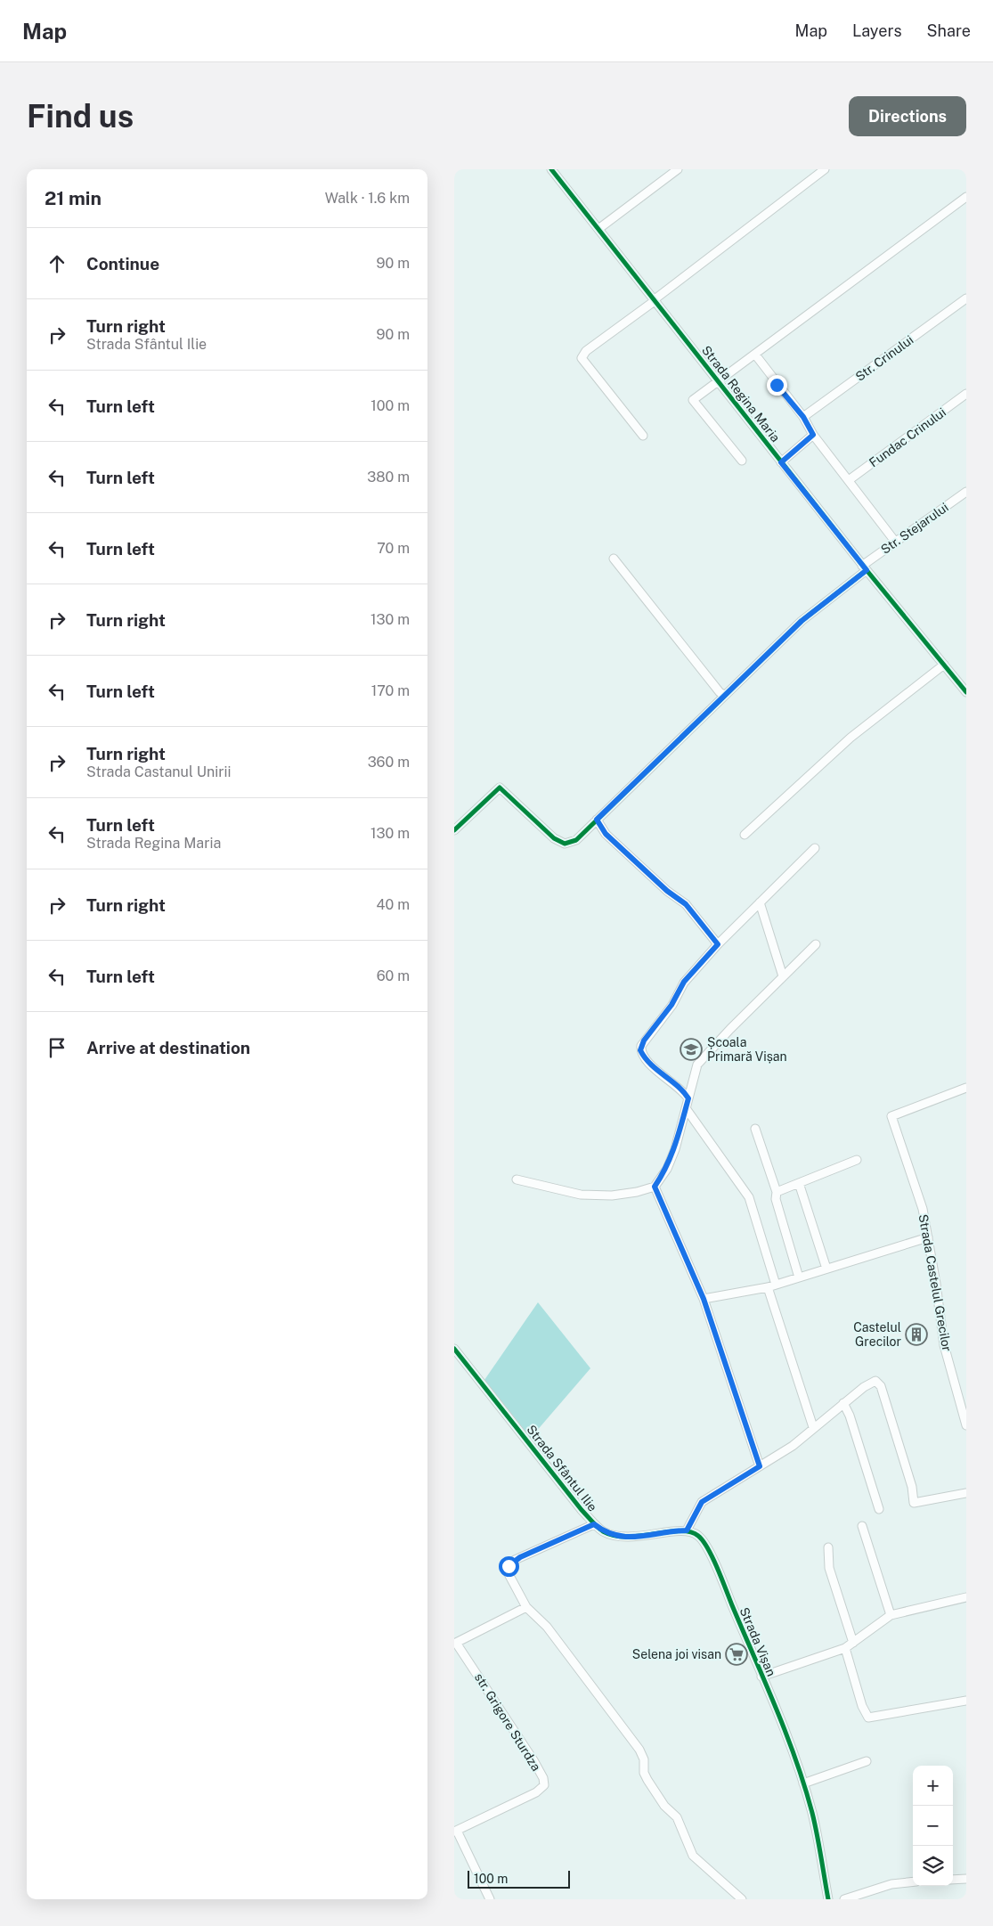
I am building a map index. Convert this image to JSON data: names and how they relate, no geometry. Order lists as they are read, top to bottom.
{
  "streets": {
    "street": [
      "Str. Crinului",
      "Strada Regina Maria",
      "Fundac Crinului",
      "Str. Stejarului",
      "Strada Castelul Grecilor",
      "Strada Sfântul Ilie",
      "Strada Vișan",
      "str. Grigore Sturdza"
    ]
  },
  "crossings": [
    ["Strada Regina Maria", "Str. Stejarului"],
    ["Strada Sfântul Ilie", "Strada Vișan"]
  ],
  "places": {
    "school or university": ["Școala Primară Vișan"],
    "building": ["Castelul Grecilor"],
    "supermarket": ["Selena joi visan"]
  },
  "scale_bar": "100 m",
  "page": {
    "header": "Map",
    "nav": ["Map", "Layers", "Share"],
    "buttons": "Directions",
    "title": "Find us",
    "heading": ["21 min", "Walk · 1.6 km"],
    "list": [
      ["Continue", "90 m"],
      ["Turn right", "Strada Sfântul Ilie", "90 m"],
      ["Turn left", "100 m"],
      ["Turn left", "380 m"],
      ["Turn left", "70 m"],
      ["Turn right", "130 m"],
      ["Turn left", "170 m"],
      ["Turn right", "Strada Castanul Unirii", "360 m"],
      ["Turn left", "Strada Regina Maria", "130 m"],
      ["Turn right", "40 m"],
      ["Turn left", "60 m"],
      "Arrive at destination"
    ],
    "map_buttons": ["+", "−"],
    "scale": "100 m"
  }
}
